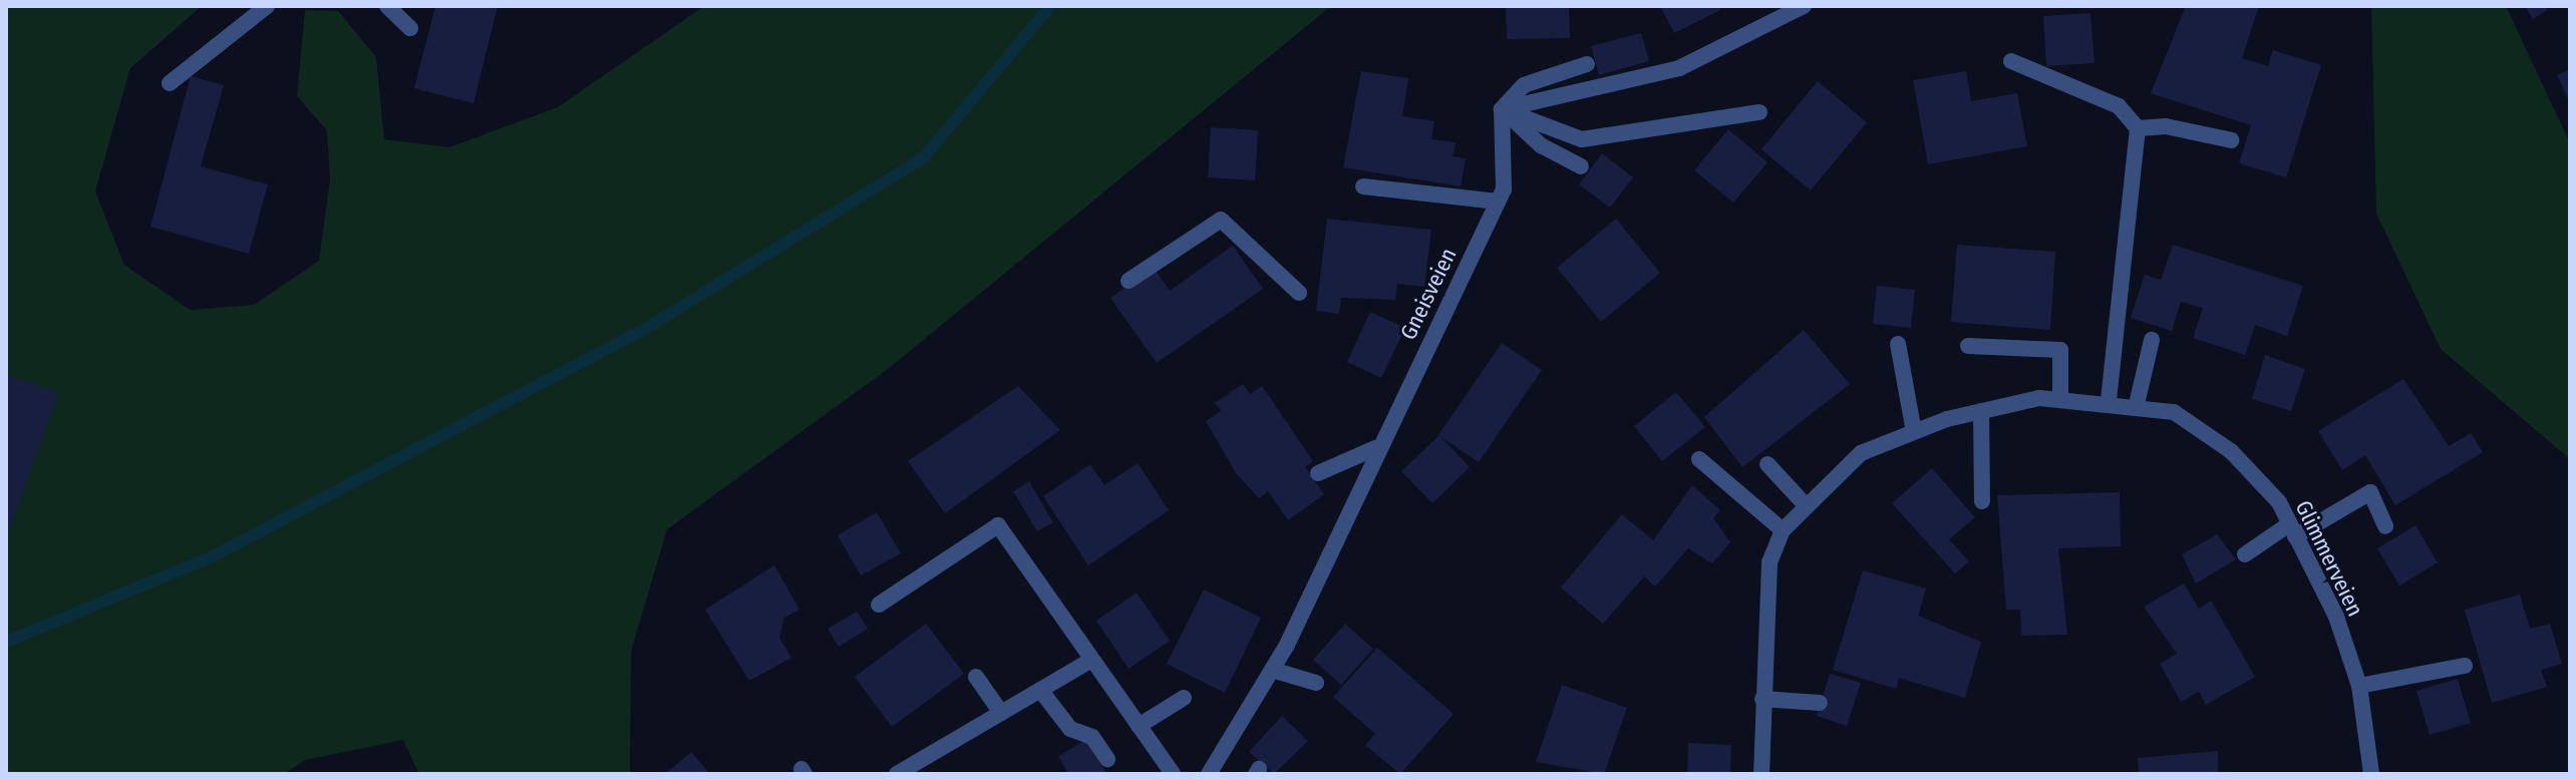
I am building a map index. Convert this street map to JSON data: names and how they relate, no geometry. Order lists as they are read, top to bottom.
{
  "streets": {
    "street": ["Gneisveien", "Glimmerveien"]
  }
}
